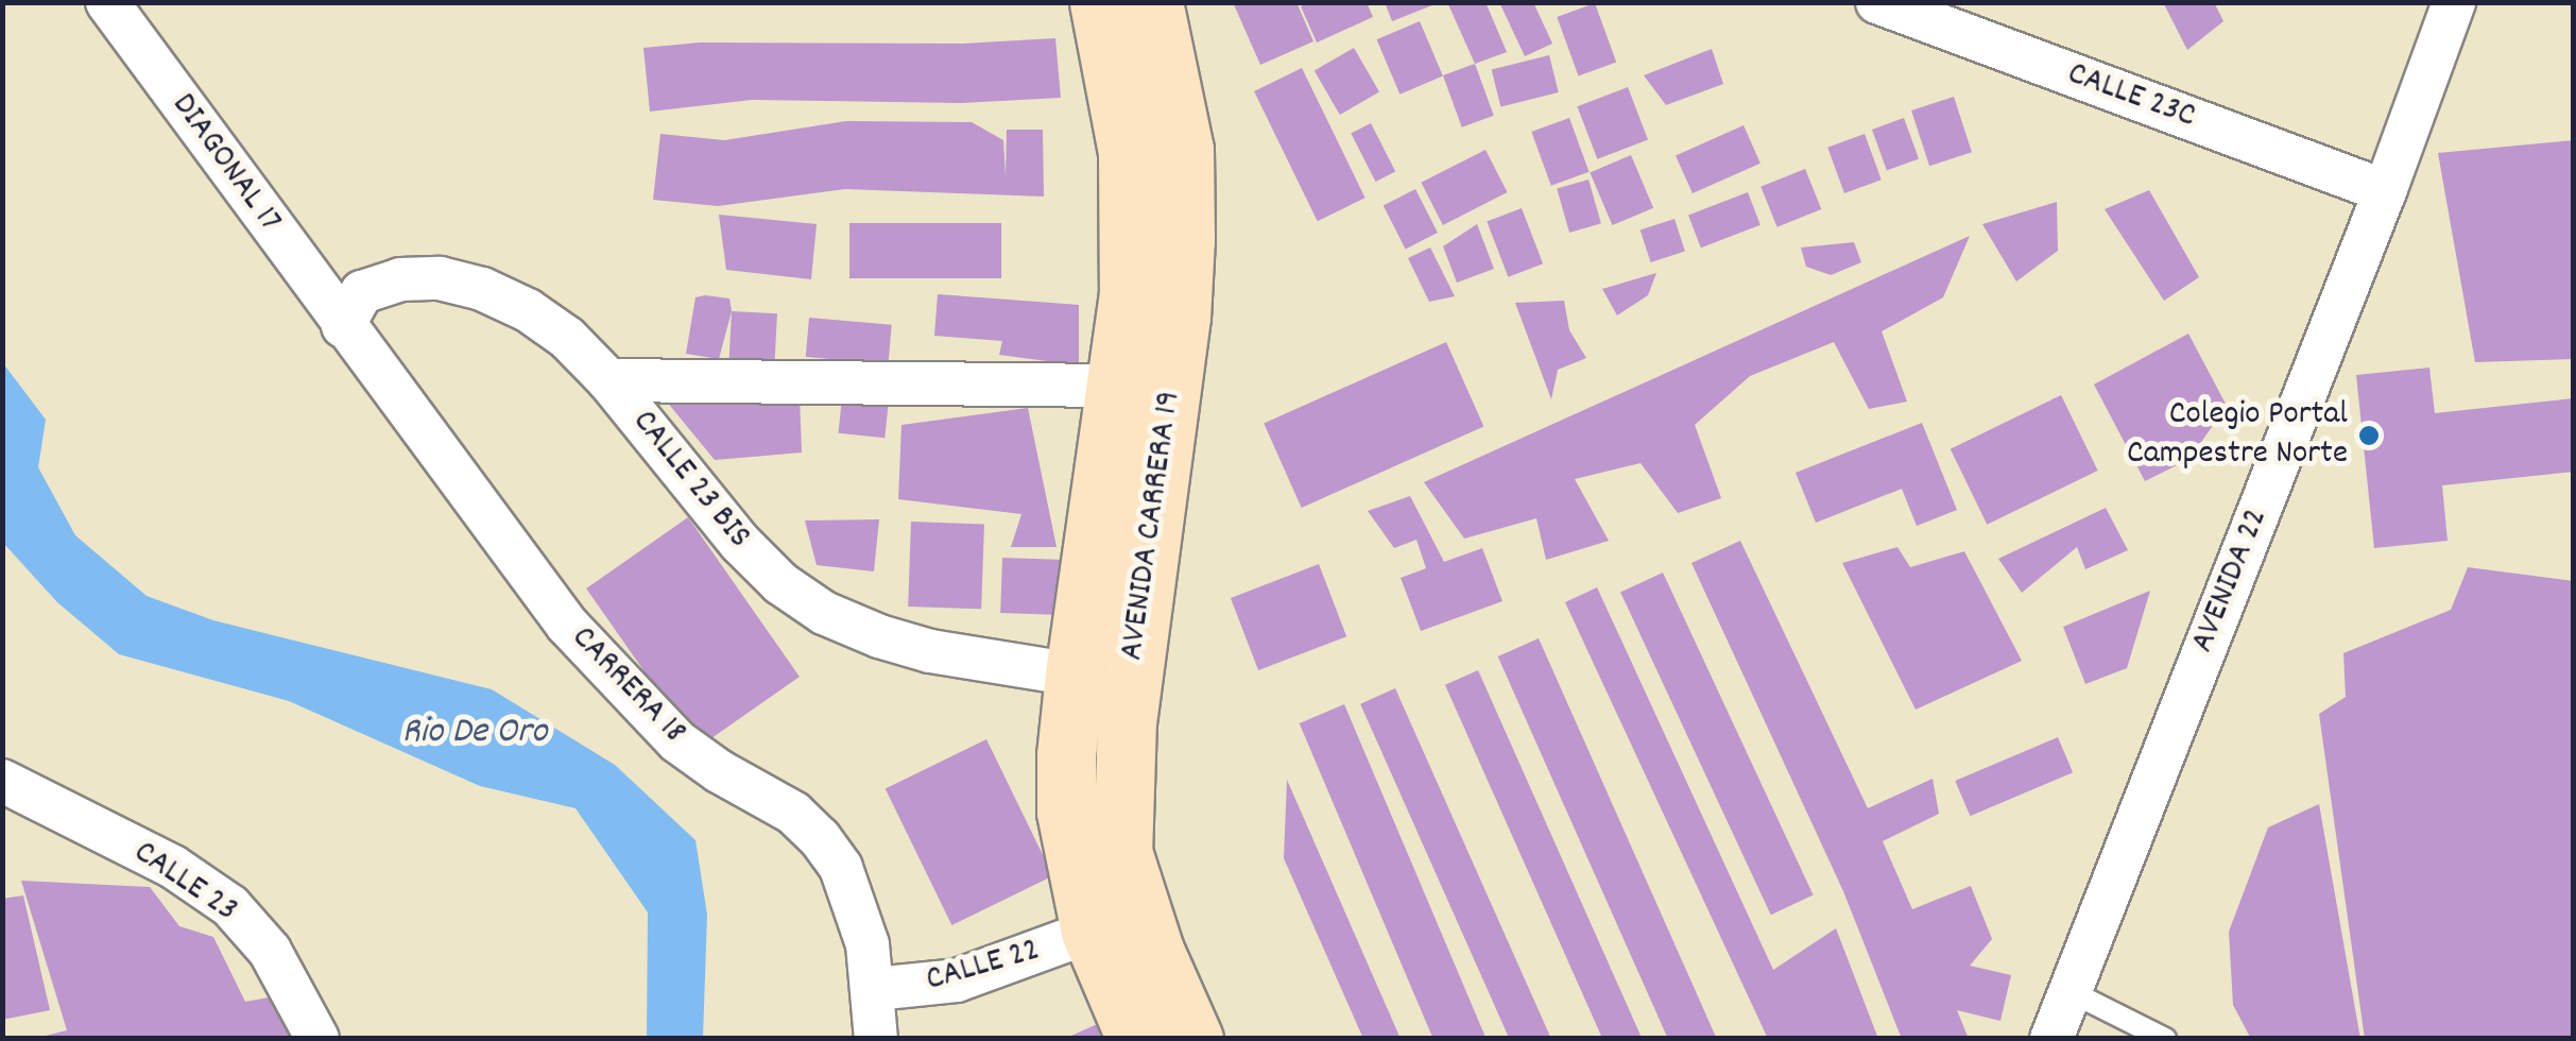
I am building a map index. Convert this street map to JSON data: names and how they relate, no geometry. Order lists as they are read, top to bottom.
{
  "streets": {
    "street": [
      "CALLE 23C",
      "DIAGONAL 17",
      "CALLE 23 BIS",
      "AVENIDA CARRERA 19",
      "AVENIDA 22",
      "CARRERA 18",
      "CALLE 23",
      "CALLE 22"
    ]
  },
  "crossings": [
    ["CALLE 23C", "AVENIDA 22"],
    ["DIAGONAL 17", "CALLE 23 BIS"],
    ["DIAGONAL 17", "CARRERA 18"],
    ["CALLE 23 BIS", "AVENIDA CARRERA 19"],
    ["CALLE 23 BIS", "CARRERA 18"],
    ["AVENIDA CARRERA 19", "CALLE 22"],
    ["CARRERA 18", "CALLE 22"]
  ],
  "water": ["Rio De Oro"],
  "places": ["Colegio Portal Campestre Norte"]
}
